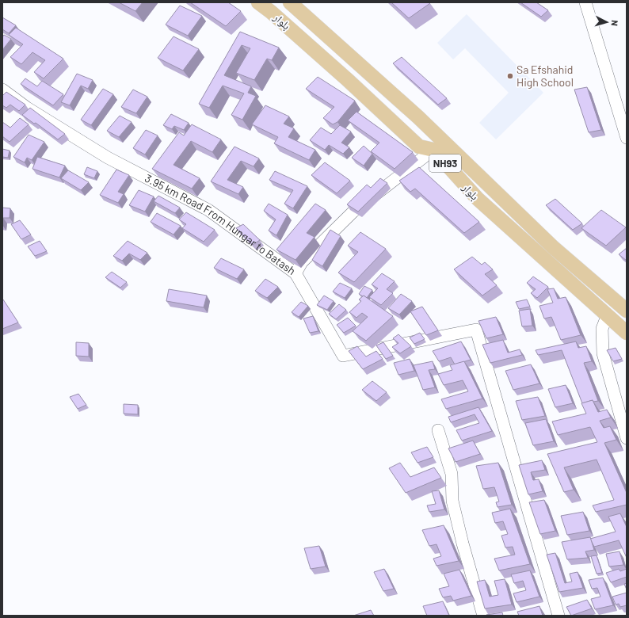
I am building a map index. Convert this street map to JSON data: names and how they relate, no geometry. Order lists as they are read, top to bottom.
{
  "streets": {
    "main road": ["بلوار", "NH93"],
    "street": ["3.95 km Road From Hungar to Batash"]
  },
  "crossings": [
    ["بلوار", "3.95 km Road From Hungar to Batash"]
  ],
  "places": ["Sa Efshahid High School"],
  "north": "right"
}
